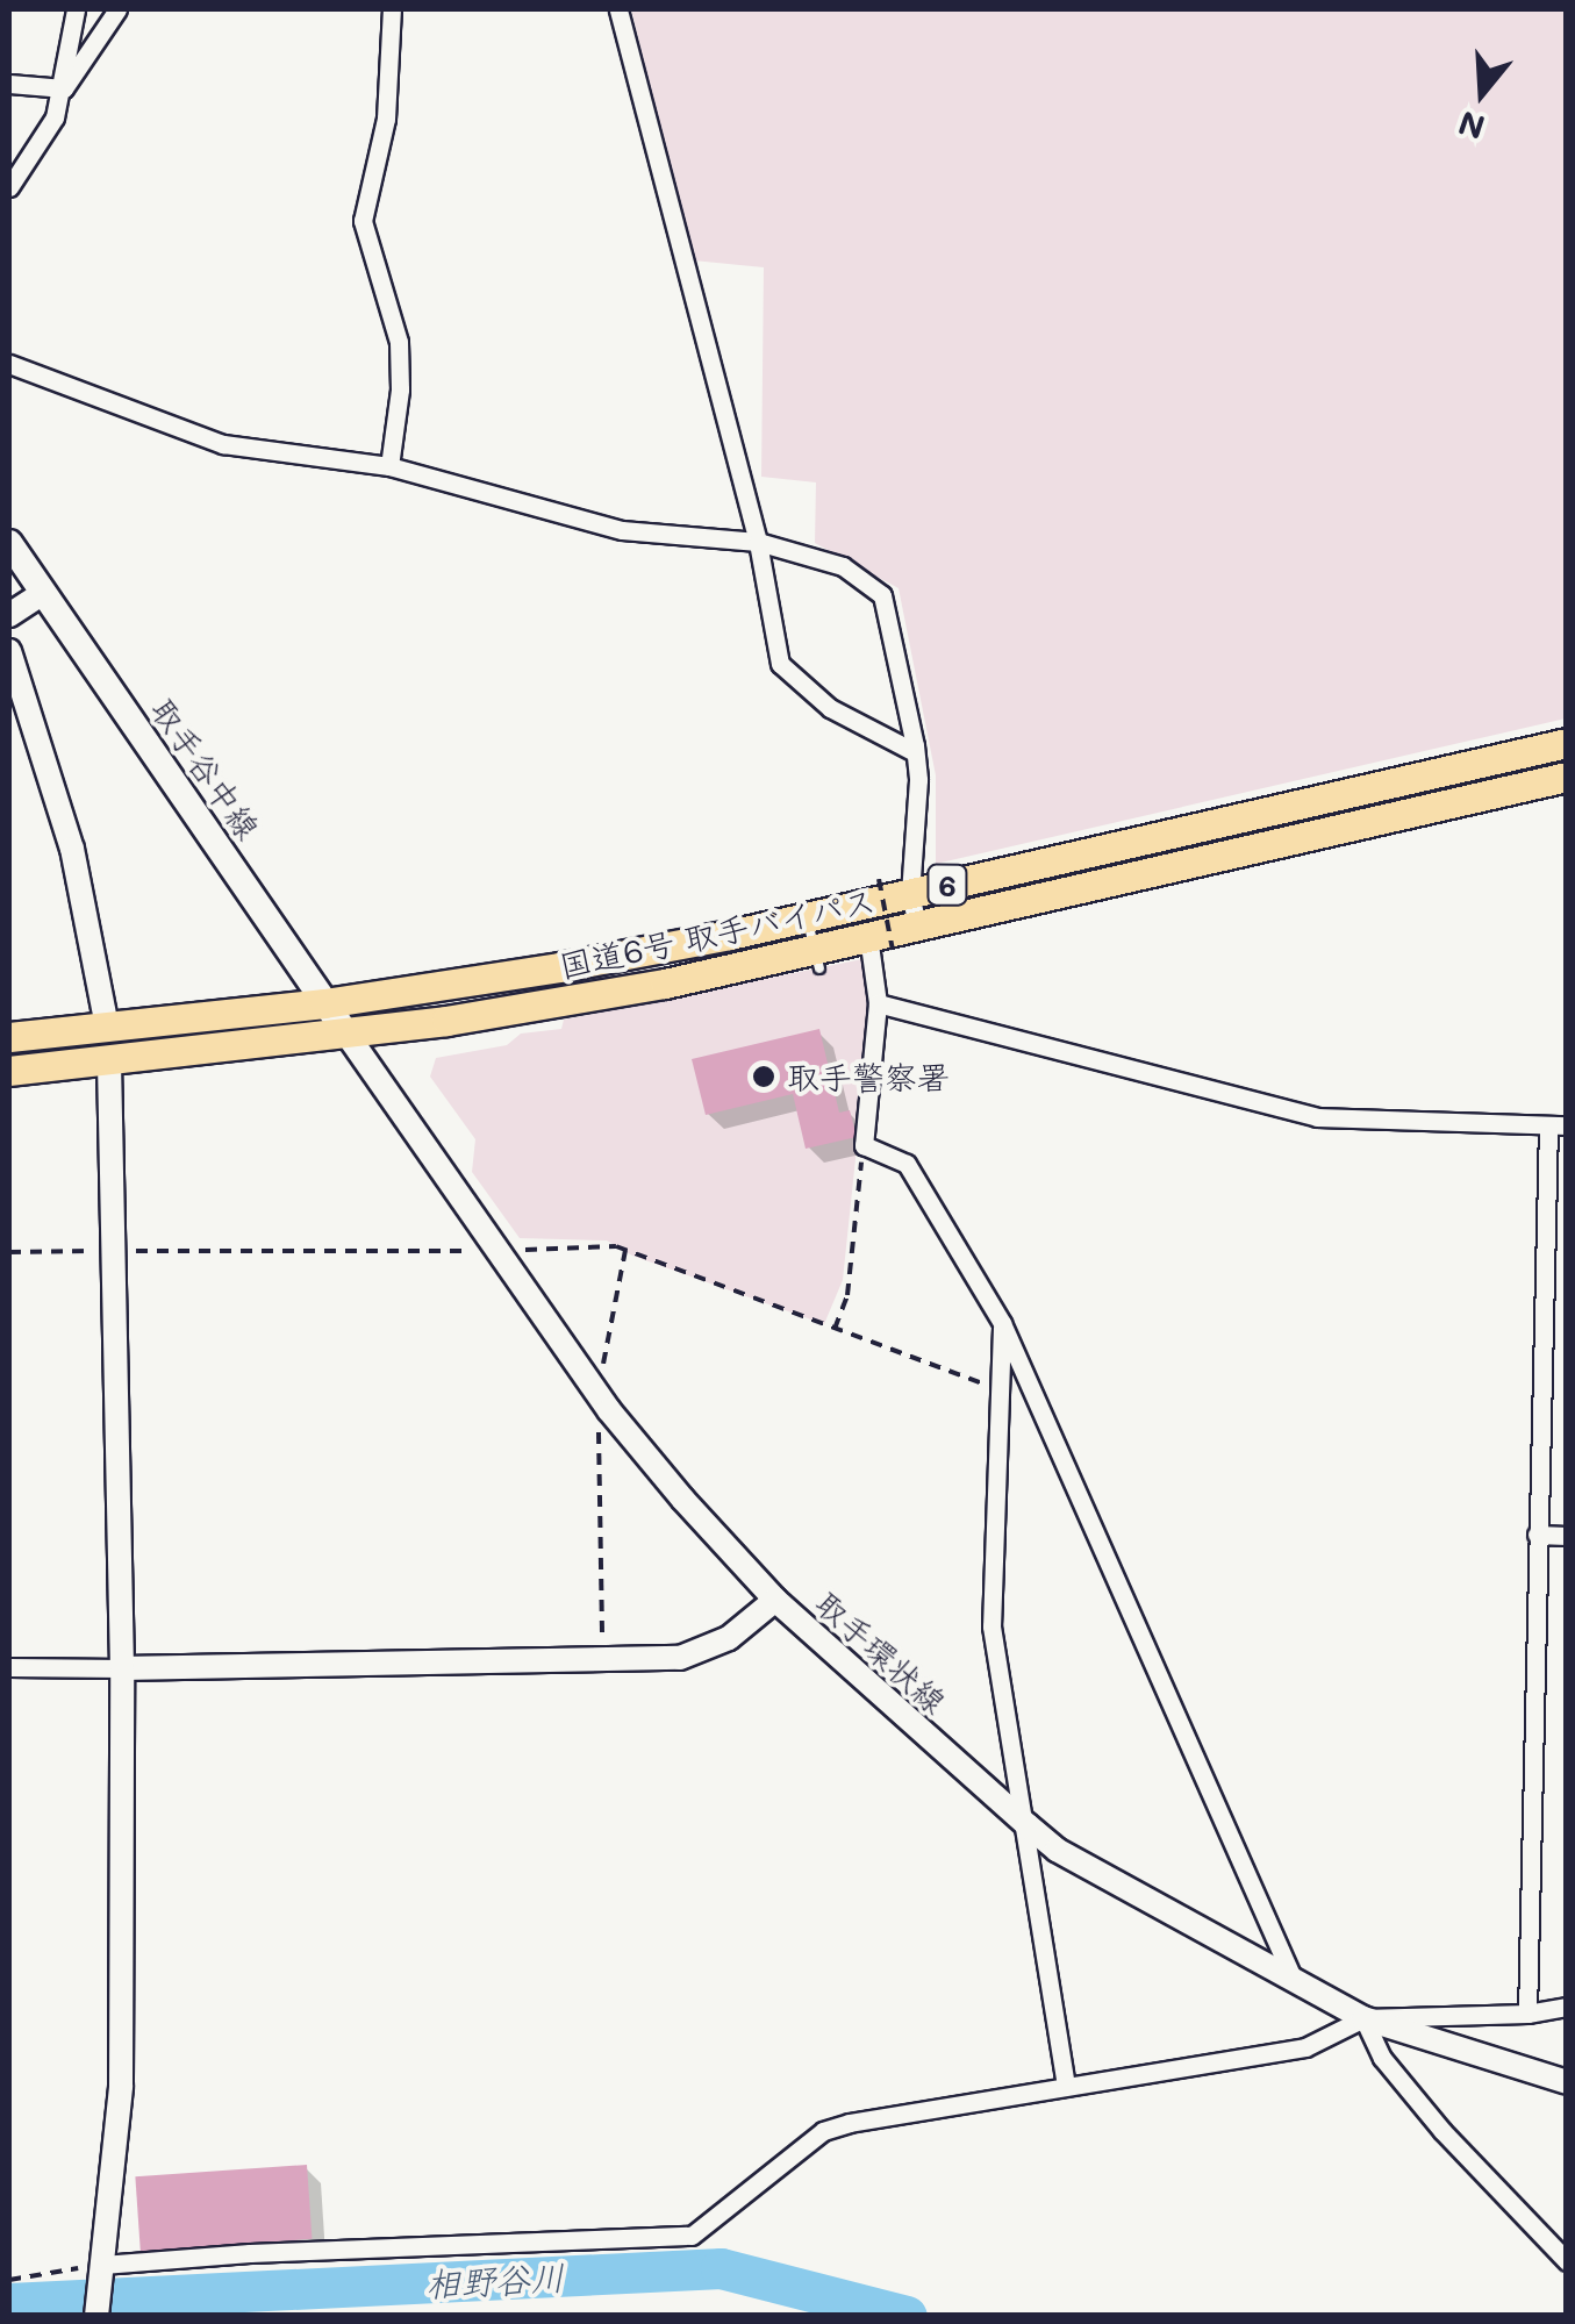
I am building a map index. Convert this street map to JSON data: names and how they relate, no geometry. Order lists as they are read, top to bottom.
{
  "streets": {
    "highway": ["6", "国道6号 取手バイパス"],
    "main road": ["取手谷中線"],
    "street": ["取手環状線"]
  },
  "crossings": [
    ["取手谷中線", "国道6号 取手バイパス"],
    ["取手谷中線", "取手環状線"],
    ["国道6号 取手バイパス", "取手環状線"]
  ],
  "water": ["相野谷川"],
  "places": ["取手警察署"],
  "north": "bottom"
}
